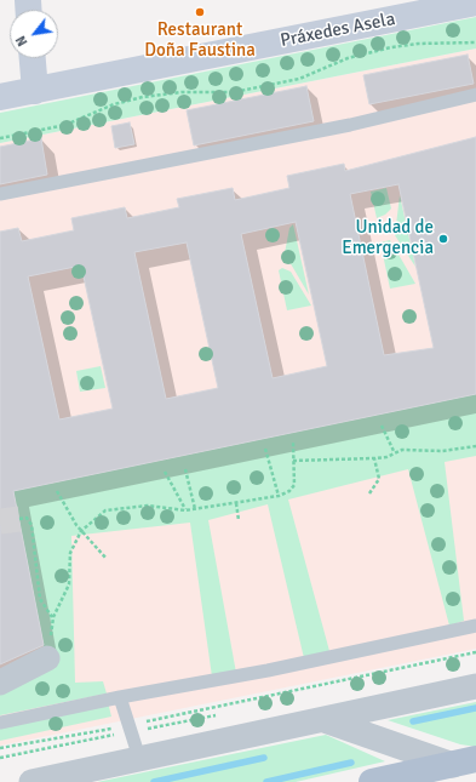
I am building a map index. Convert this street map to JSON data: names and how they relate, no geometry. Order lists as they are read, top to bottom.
{
  "streets": {
    "street": ["Práxedes Asela"]
  },
  "places": ["Restaurant Doña Faustina", "Unidad de Emergencia"],
  "north": "bottom left"
}
